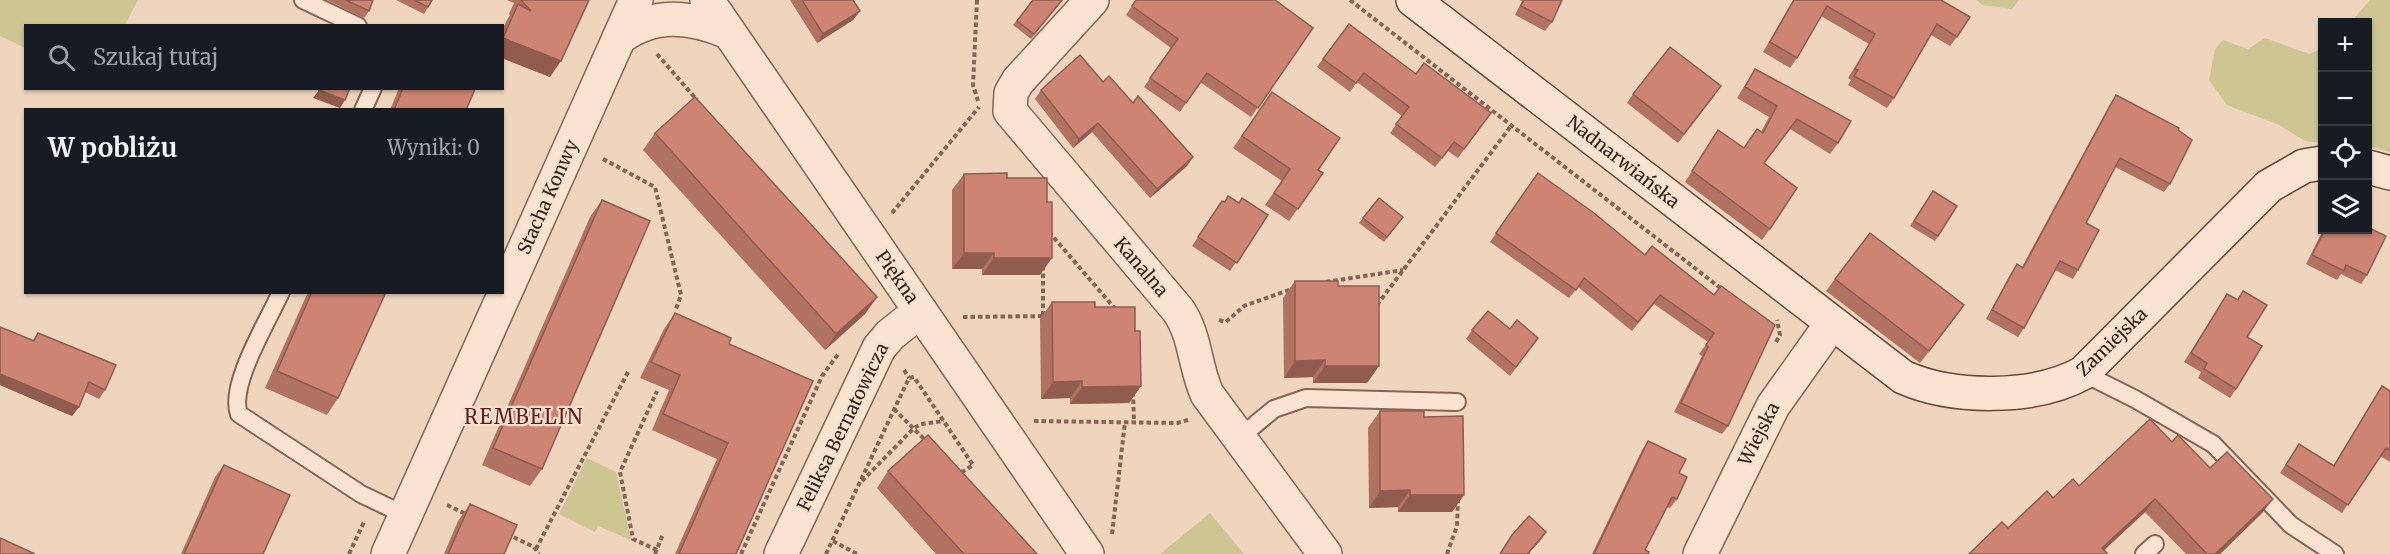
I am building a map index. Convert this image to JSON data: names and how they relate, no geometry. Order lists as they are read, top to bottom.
{
  "streets": {
    "street": [
      "Nadnarwiańska",
      "Stacha Konwy",
      "Kanalna",
      "Piękna",
      "Zamiejska",
      "Feliksa Bernatowicza",
      "Wiejska"
    ]
  },
  "crossings": [
    ["Nadnarwiańska", "Zamiejska"],
    ["Nadnarwiańska", "Wiejska"],
    ["Piękna", "Feliksa Bernatowicza"],
    ["Zamiejska", "Wiejska"]
  ],
  "districts": ["REMBELIN"],
  "page": {
    "map_buttons": ["+", "−"],
    "search": "Szukaj tutaj",
    "heading": ["W pobliżu", "Wyniki: 0"]
  }
}
